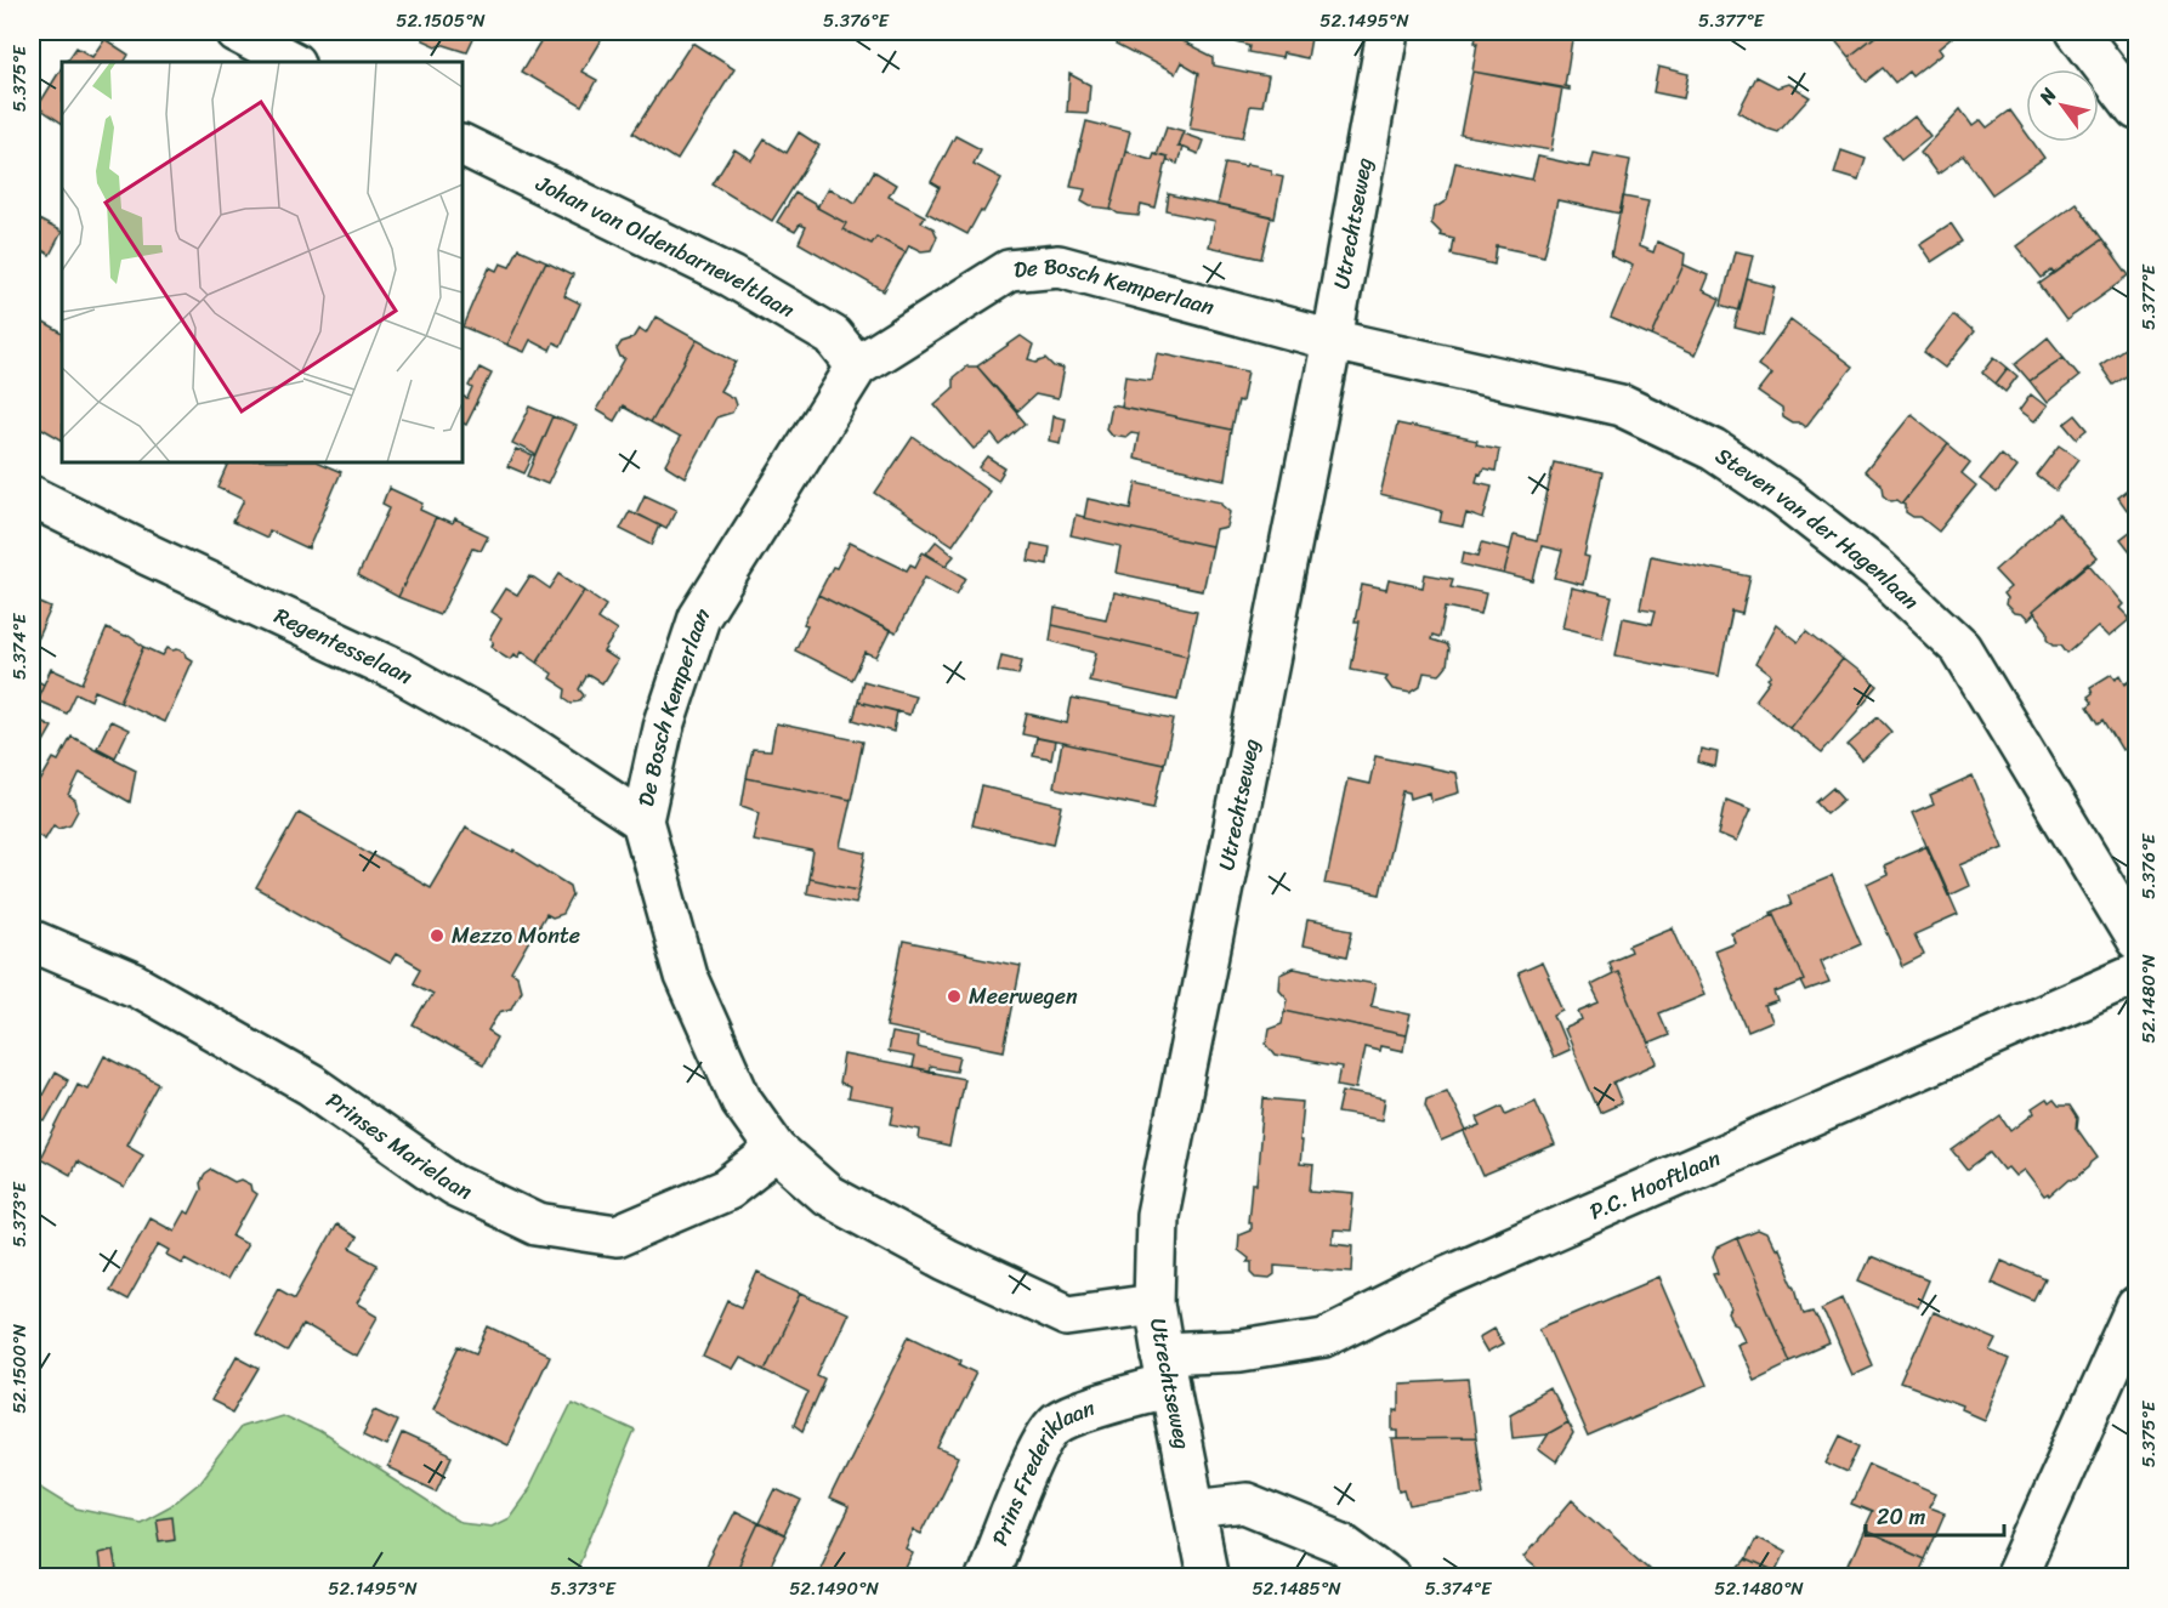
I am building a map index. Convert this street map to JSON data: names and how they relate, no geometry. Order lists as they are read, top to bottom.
{
  "streets": {
    "street": [
      "Utrechtseweg",
      "Johan van Oldenbarneveltlaan",
      "De Bosch Kemperlaan",
      "Steven van der Hagenlaan",
      "Regentesselaan",
      "Prinses Marielaan",
      "P.C. Hooftlaan",
      "Prins Frederiklaan"
    ]
  },
  "crossings": [
    ["Utrechtseweg", "De Bosch Kemperlaan"],
    ["Utrechtseweg", "Steven van der Hagenlaan"],
    ["Utrechtseweg", "P.C. Hooftlaan"],
    ["Utrechtseweg", "Prins Frederiklaan"],
    ["Johan van Oldenbarneveltlaan", "De Bosch Kemperlaan"],
    ["De Bosch Kemperlaan", "Steven van der Hagenlaan"],
    ["De Bosch Kemperlaan", "Regentesselaan"],
    ["De Bosch Kemperlaan", "Prinses Marielaan"],
    ["P.C. Hooftlaan", "Prins Frederiklaan"]
  ],
  "places": ["Mezzo Monte", "Meerwegen"],
  "scale_bar": "20 m",
  "north": "top left",
  "coordinates": [
    "52.1505°N",
    "5.376°E",
    "52.1495°N",
    "5.377°E",
    "5.375°E",
    "5.374°E",
    "52.1480°N",
    "5.373°E",
    "52.1500°N",
    "52.1490°N",
    "52.1485°N"
  ]
}
